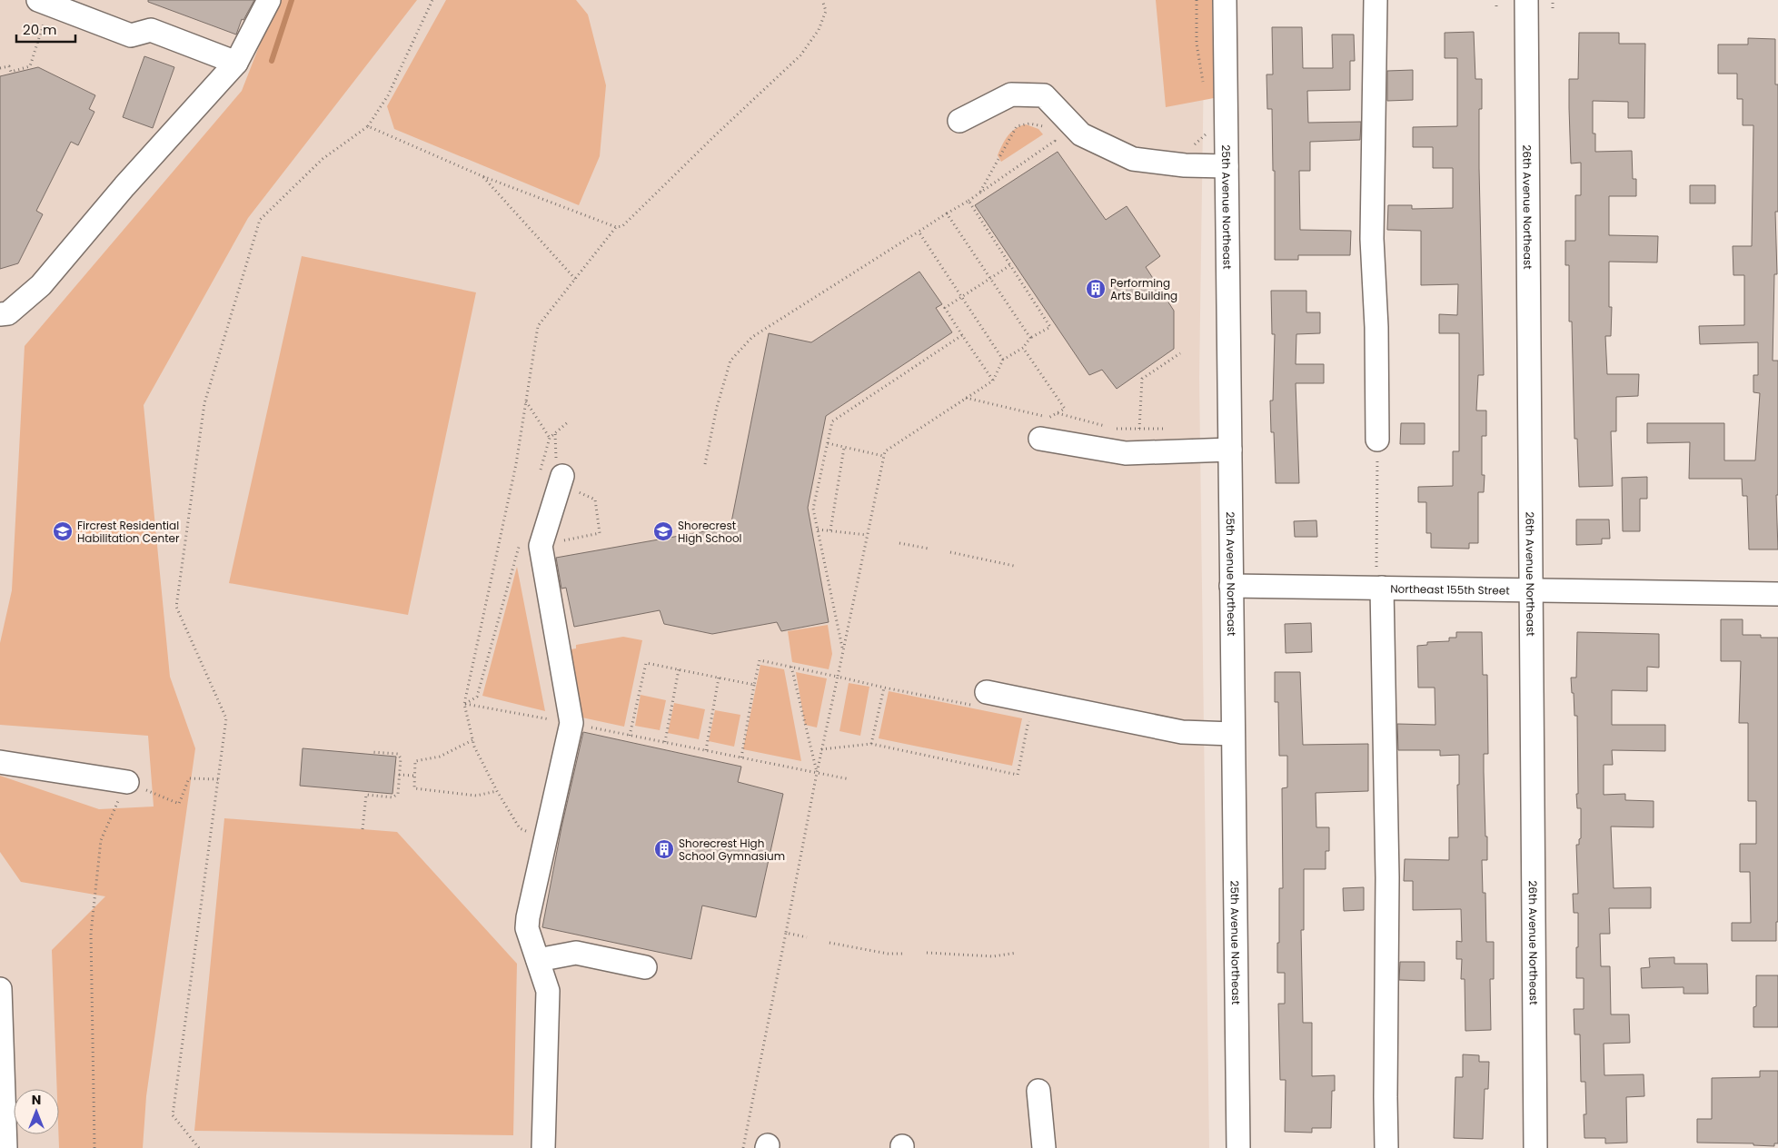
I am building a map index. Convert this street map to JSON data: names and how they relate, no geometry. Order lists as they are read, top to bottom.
{
  "streets": {
    "street": ["25th Avenue Northeast", "26th Avenue Northeast", "Northeast 155th Street"]
  },
  "crossings": [
    ["25th Avenue Northeast", "Northeast 155th Street"],
    ["26th Avenue Northeast", "Northeast 155th Street"]
  ],
  "places": {
    "building": ["Performing Arts Building", "Shorecrest High School Gymnasium"],
    "school or university": ["Fircrest Residential Habilitation Center", "Shorecrest High School"]
  },
  "scale_bar": "20 m",
  "north": "top"
}
